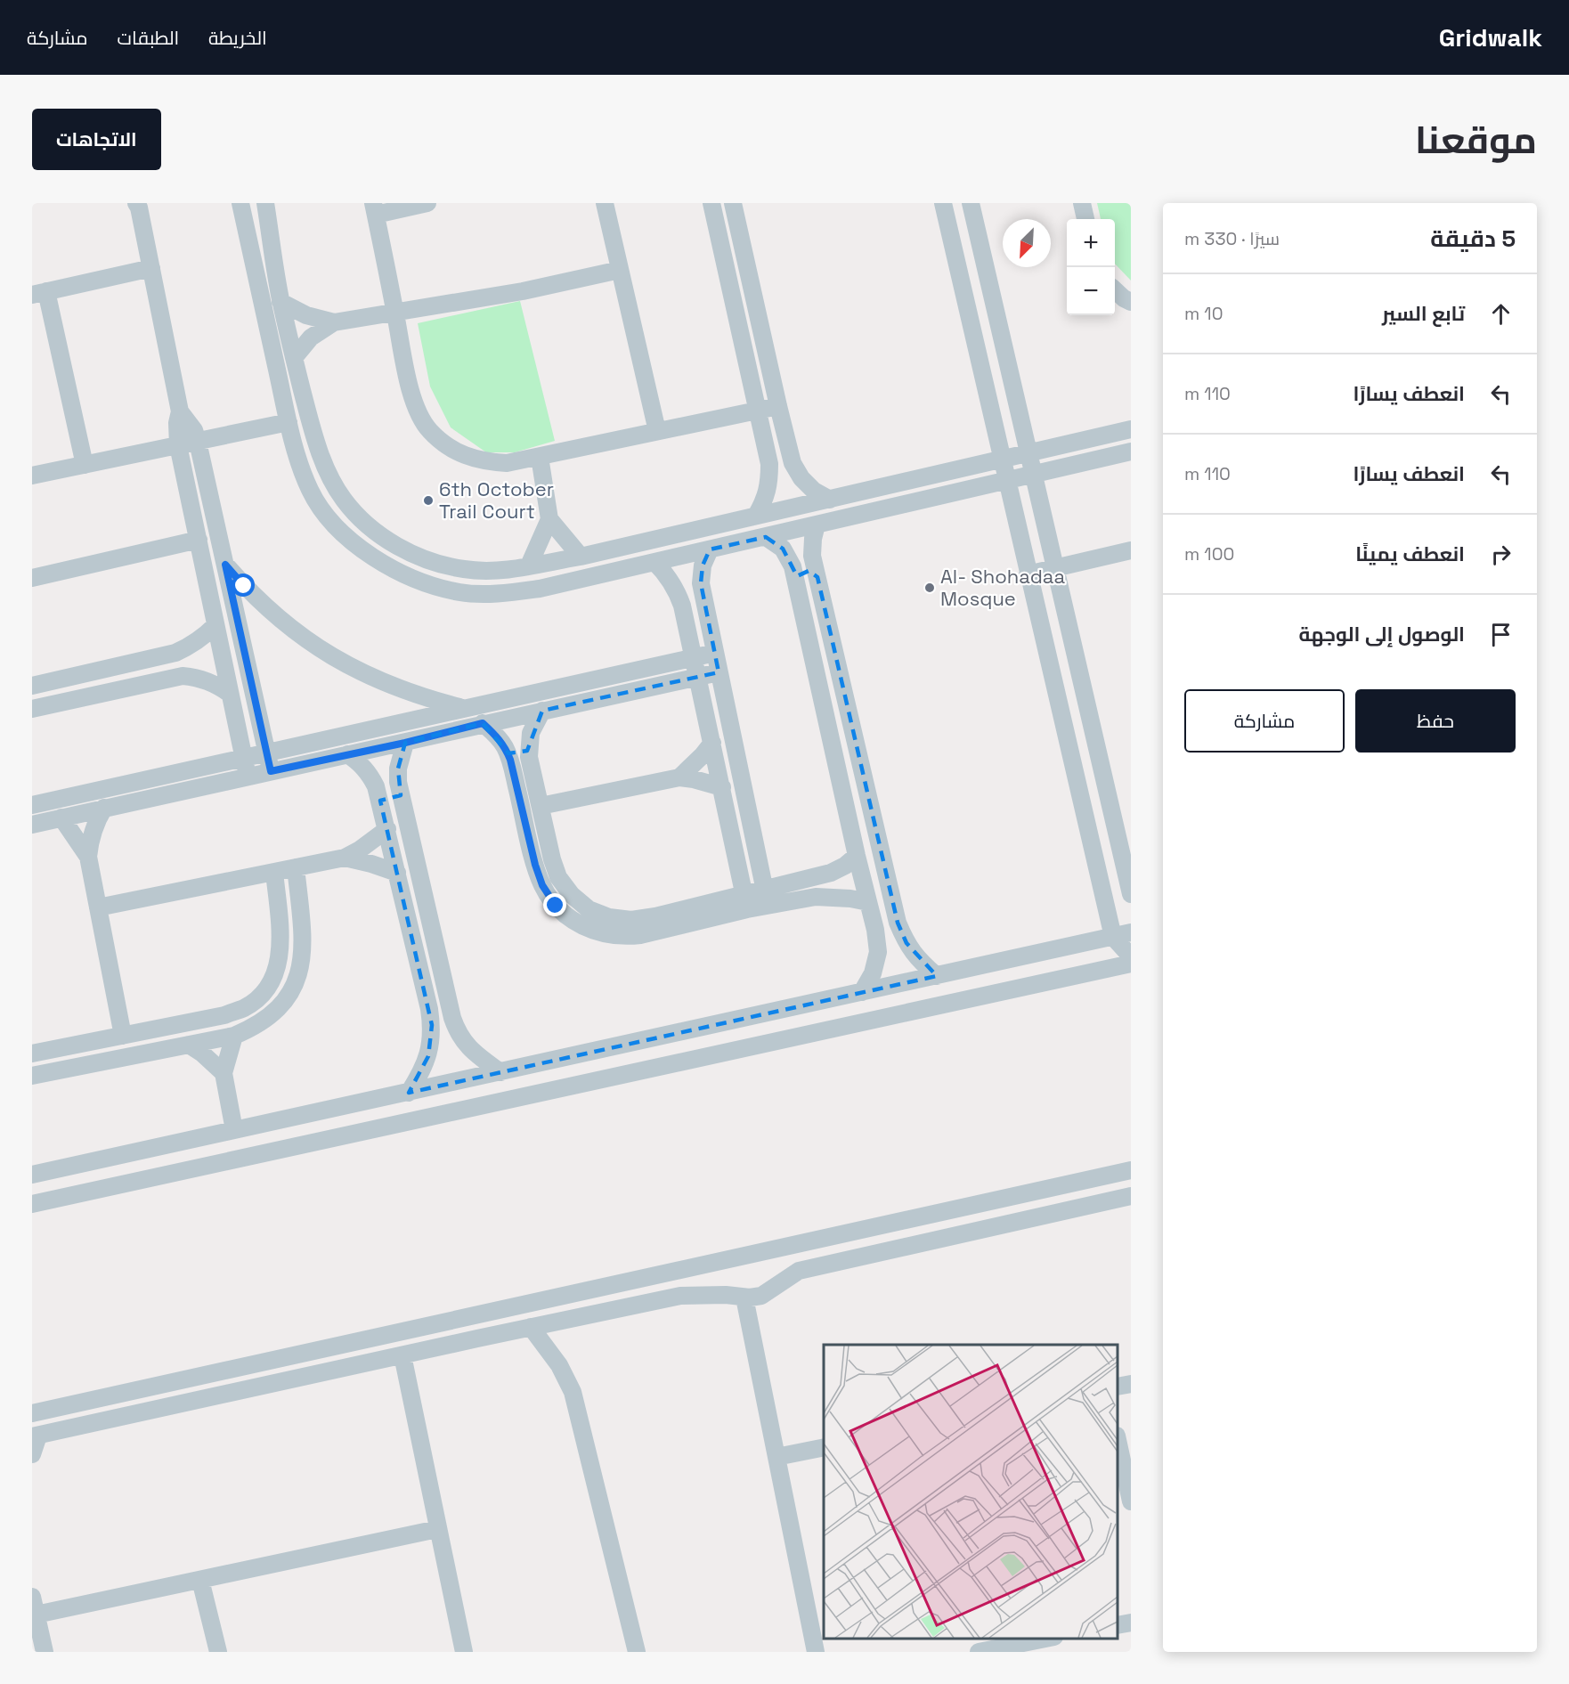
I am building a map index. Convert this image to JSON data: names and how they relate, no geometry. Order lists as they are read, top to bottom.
{
  "places": ["6th October Trail Court", "Al- Shohadaa Mosque"],
  "north": "bottom left",
  "page": {
    "header": "Gridwalk",
    "nav": ["الخريطة", "الطبقات", "مشاركة"],
    "title": "موقعنا",
    "buttons": [
      "الاتجاهات",
      ["حفظ", "مشاركة"]
    ],
    "heading": ["5 دقيقة", "سيرًا · 330 m"],
    "map_buttons": ["+", "−"],
    "list": [
      ["تابع السير", "10 m"],
      ["انعطف يسارًا", "110 m"],
      ["انعطف يسارًا", "110 m"],
      ["انعطف يمينًا", "100 m"],
      "الوصول إلى الوجهة"
    ]
  }
}
